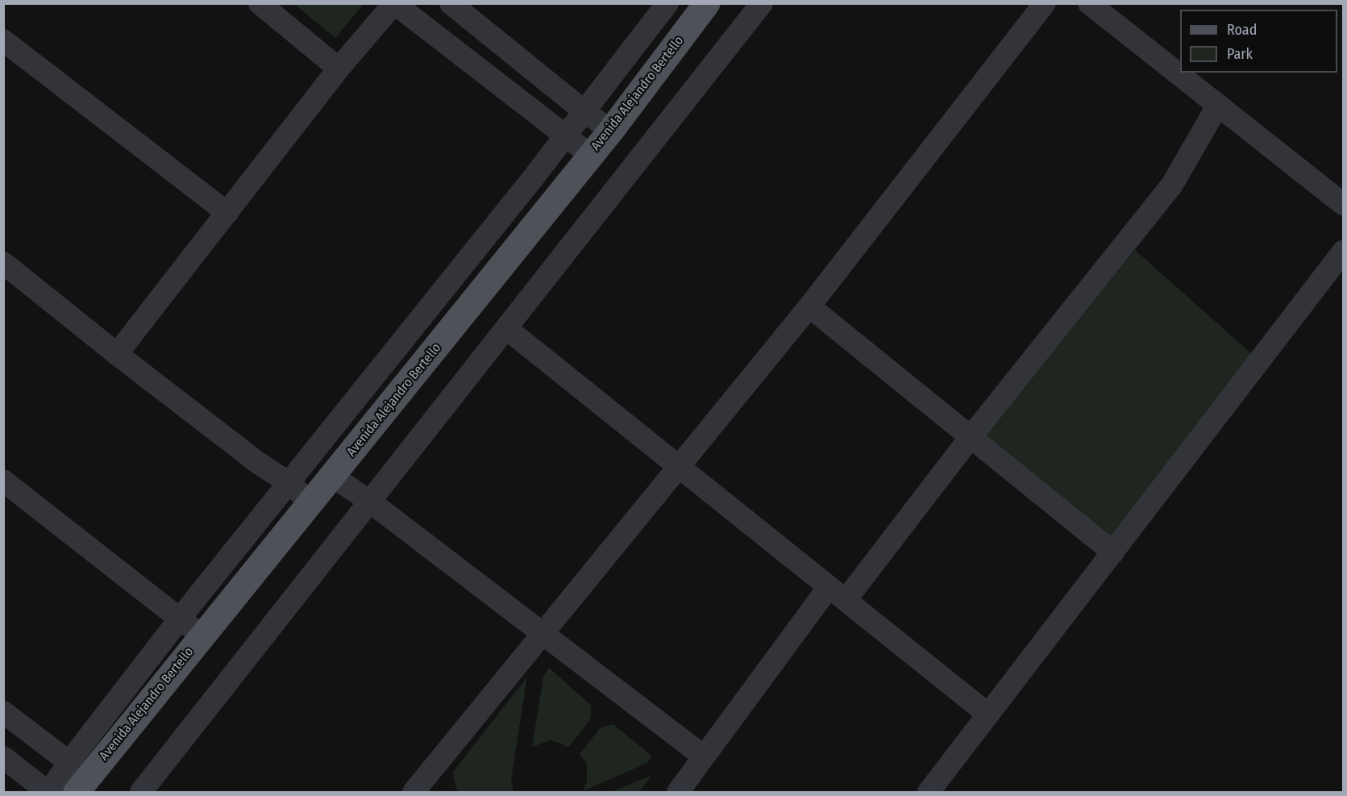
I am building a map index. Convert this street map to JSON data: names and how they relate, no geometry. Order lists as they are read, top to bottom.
{
  "streets": {
    "main road": ["Avenida Alejandro Bertello"]
  },
  "legend": ["Road", "Park"]
}
